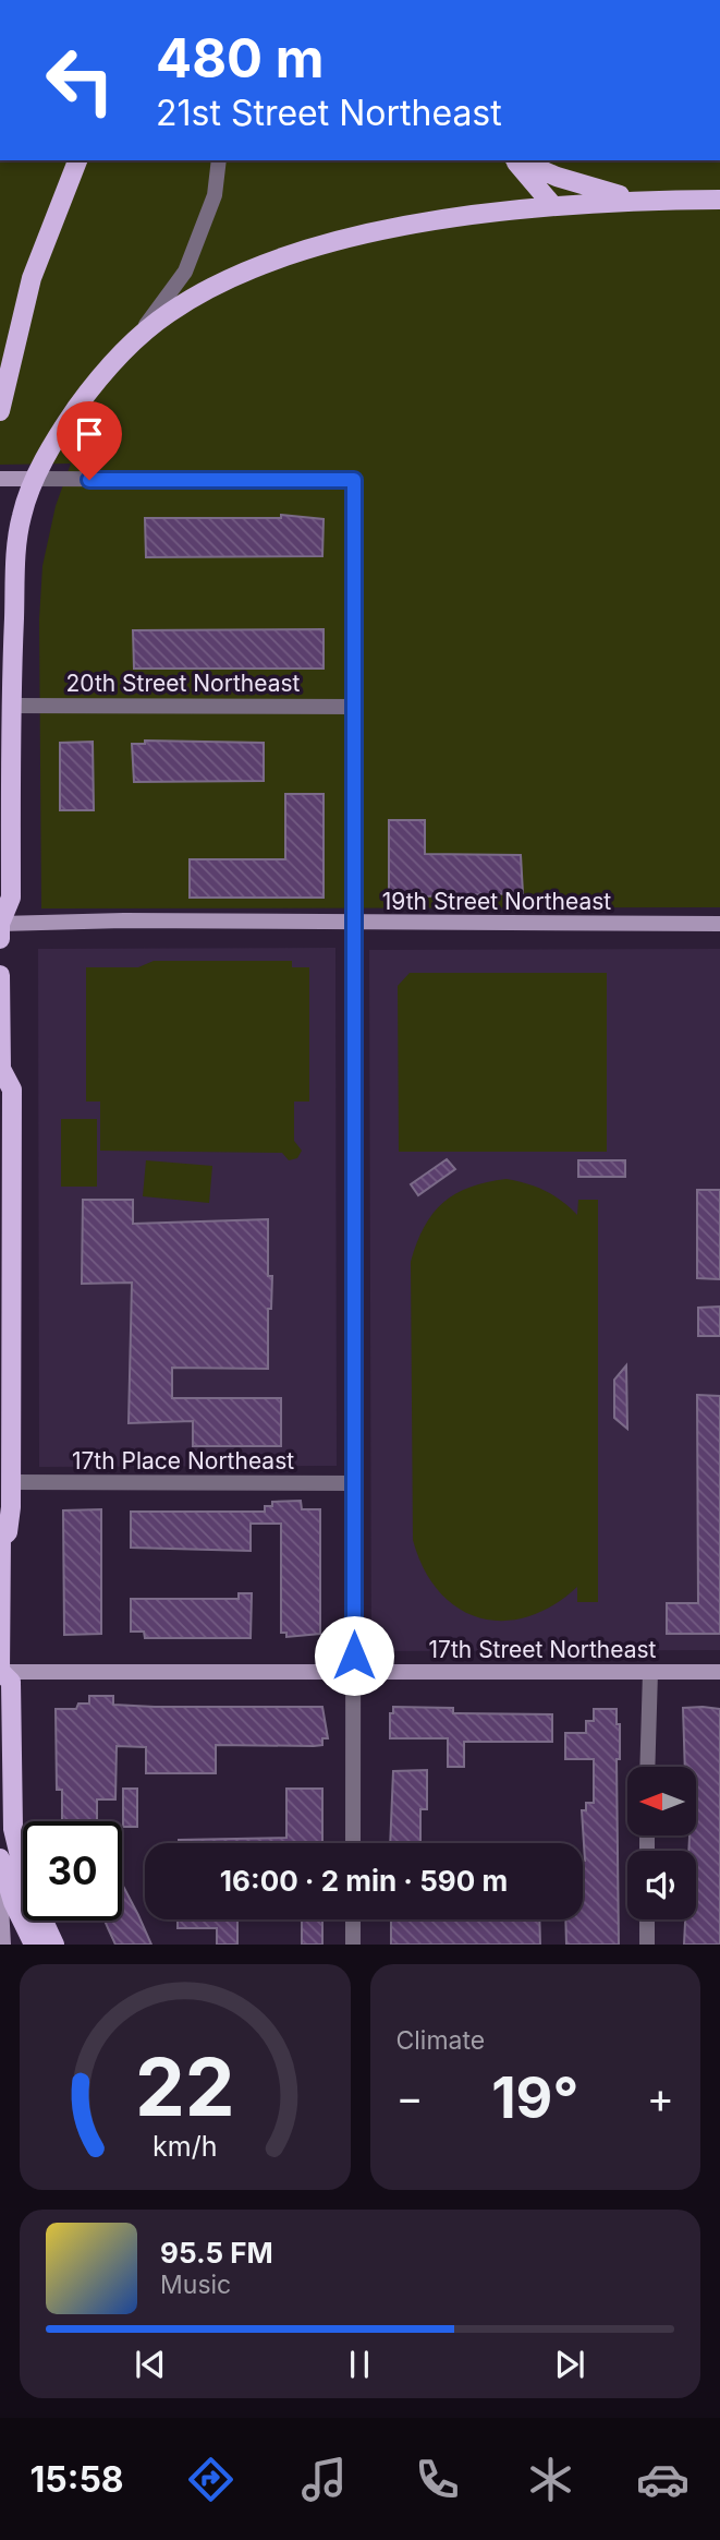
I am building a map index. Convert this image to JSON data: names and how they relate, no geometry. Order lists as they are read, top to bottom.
{
  "streets": {
    "main road": ["19th Street Northeast", "17th Street Northeast"],
    "street": ["20th Street Northeast", "17th Place Northeast"]
  },
  "north": "left",
  "page": {
    "turn": ["480 m", "21st Street Northeast"],
    "limit": "30",
    "trip": "16:00 · 2 min · 590 m",
    "tile": "Climate",
    "heat": ["−", "19°", "+"],
    "song": ["95.5 FM", "Music"],
    "tabs": "15:58",
    "gauge": ["22", "km/h"]
  }
}
